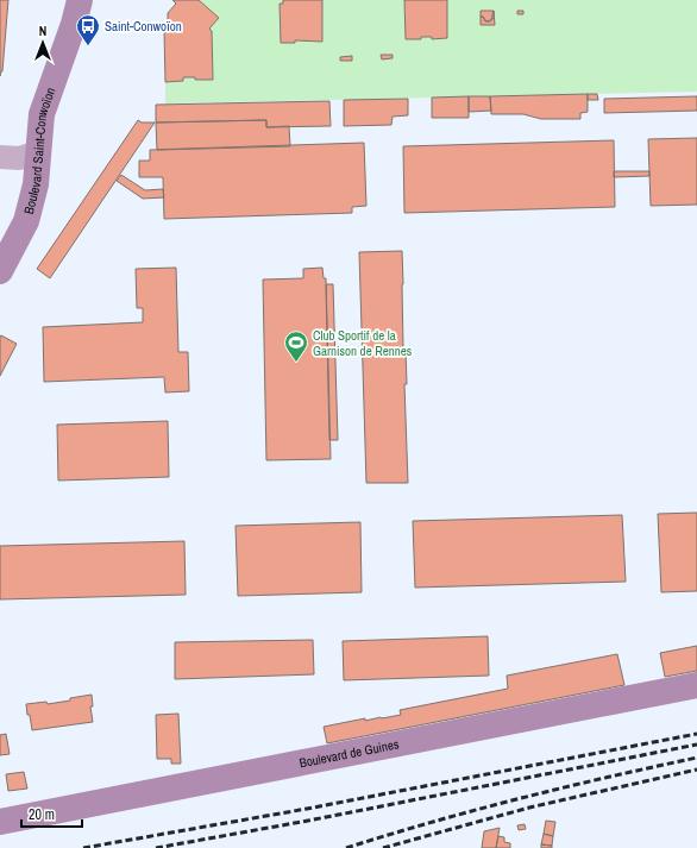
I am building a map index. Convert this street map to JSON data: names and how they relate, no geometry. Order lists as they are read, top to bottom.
{
  "streets": {
    "street": ["Boulevard Saint-Conwoïon", "Boulevard de Guines"]
  },
  "places": {
    "bus stop": ["Saint-Conwoïon"],
    "sports": ["Club Sportif de la Garnison de Rennes"]
  },
  "scale_bar": "20 m",
  "north": "top"
}
